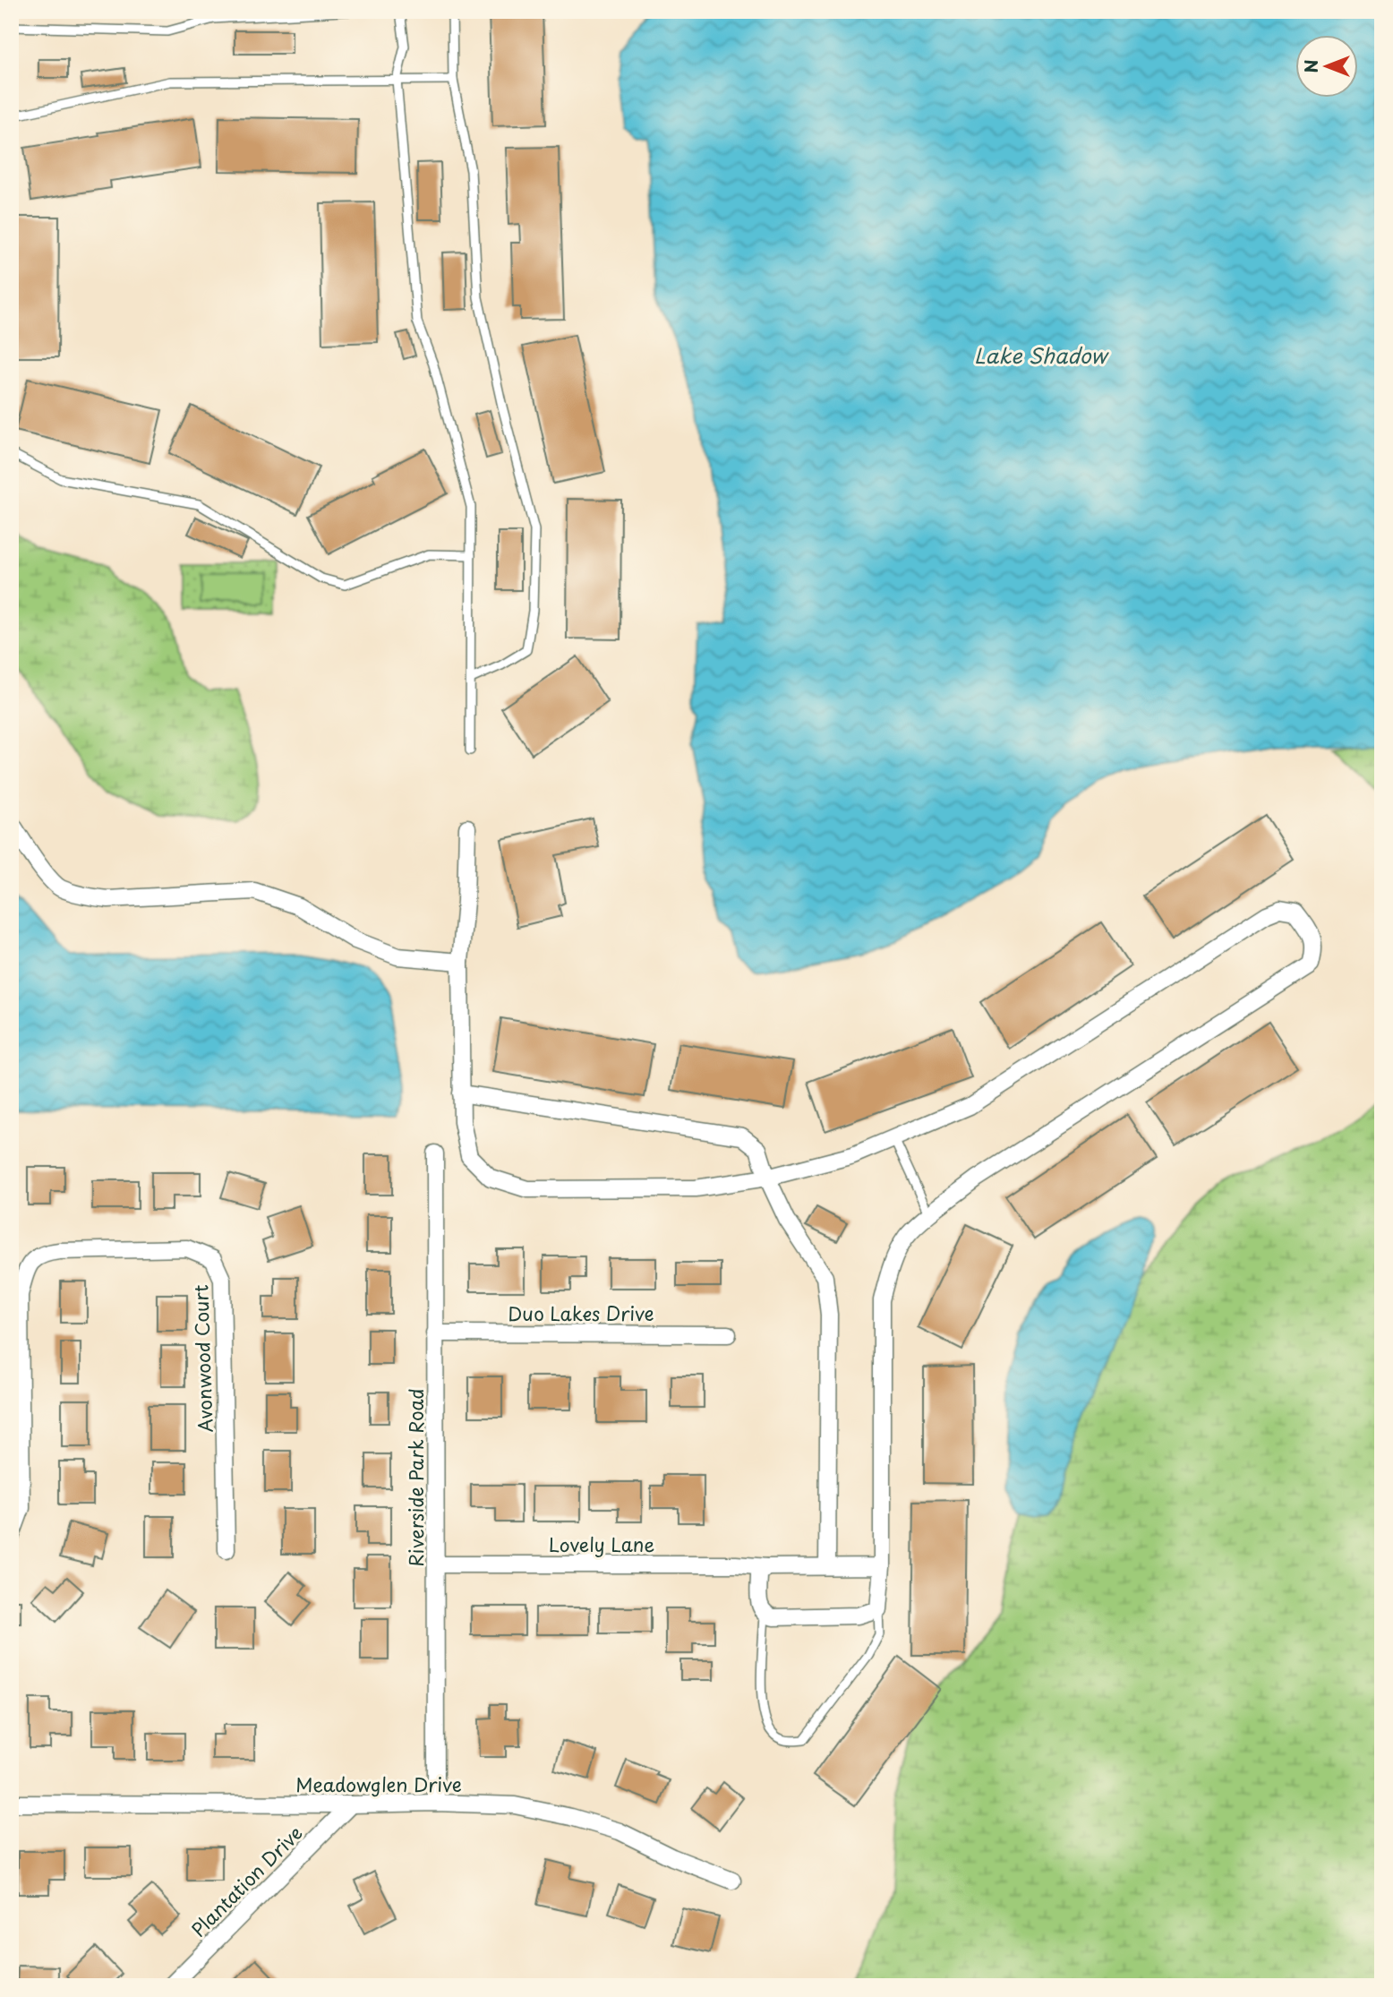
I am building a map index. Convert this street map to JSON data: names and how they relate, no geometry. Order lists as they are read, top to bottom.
{
  "streets": {
    "street": [
      "Duo Lakes Drive",
      "Avonwood Court",
      "Riverside Park Road",
      "Lovely Lane",
      "Meadowglen Drive",
      "Plantation Drive"
    ]
  },
  "crossings": [
    ["Duo Lakes Drive", "Riverside Park Road"],
    ["Riverside Park Road", "Lovely Lane"],
    ["Riverside Park Road", "Meadowglen Drive"],
    ["Meadowglen Drive", "Plantation Drive"]
  ],
  "water": ["Lake Shadow"],
  "north": "left"
}
